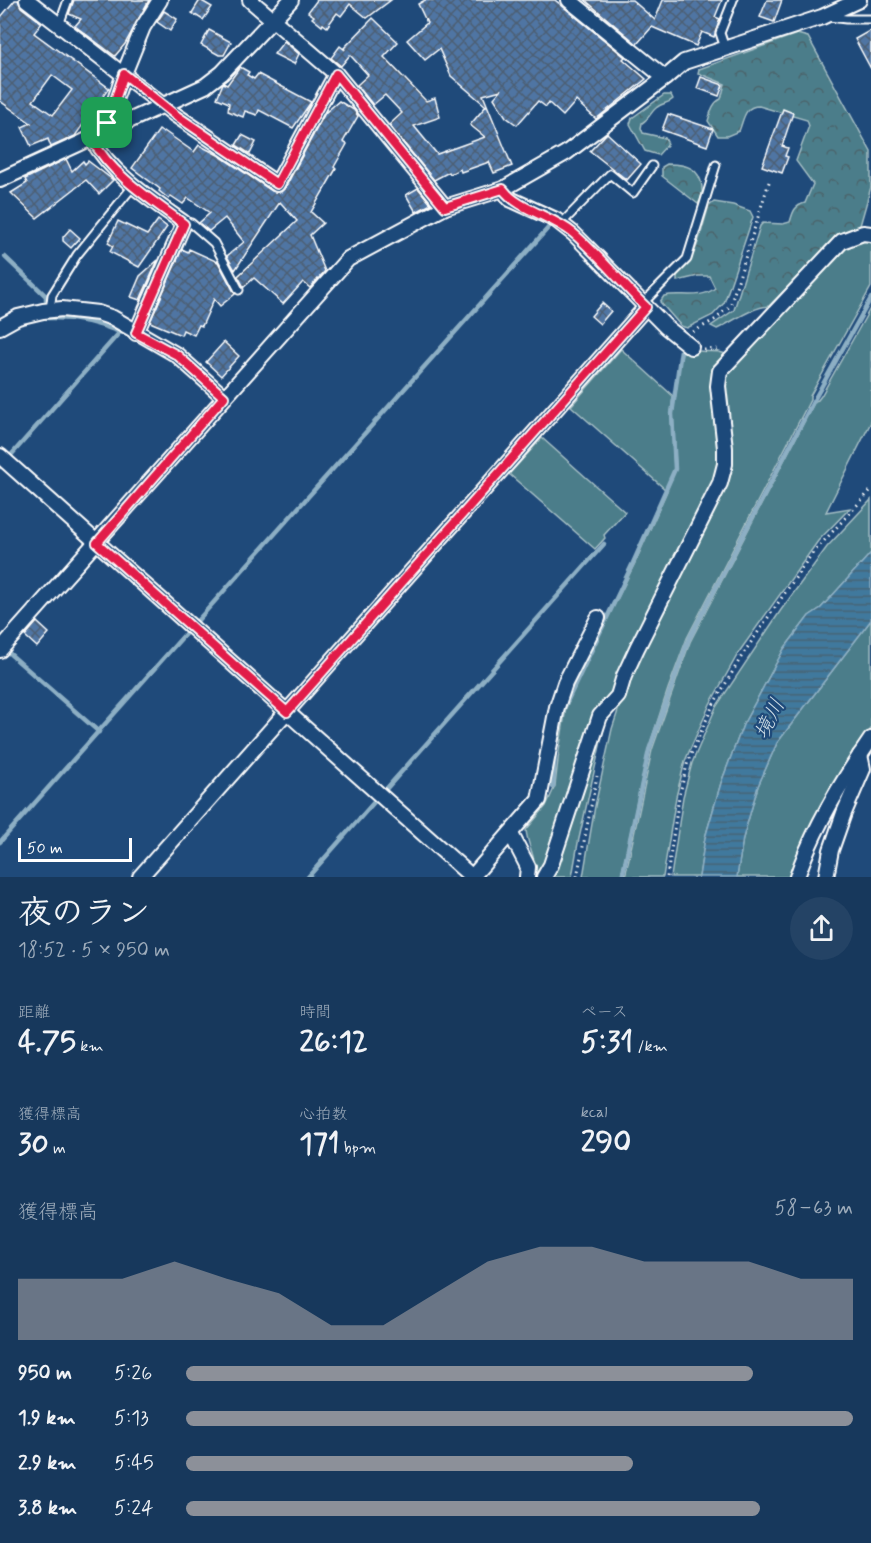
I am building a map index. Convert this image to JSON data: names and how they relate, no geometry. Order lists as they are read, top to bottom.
{
  "water": ["境川"],
  "scale_bar": "50 m",
  "page": {
    "scale": "50 m",
    "heading": ["夜のラン", "18:52 · 5 × 950 m"],
    "stats": [
      ["距離", "4.75 km"],
      ["時間", "26:12"],
      ["ペース", "5:31 /km"],
      ["獲得標高", "30 m"],
      ["心拍数", "171 bpm"],
      ["kcal", "290"]
    ],
    "chart": ["獲得標高", "58–63 m"],
    "list": [
      {
        "name": "950 m",
        "note": "5:26"
      },
      {
        "name": "1.9 km",
        "note": "5:13"
      },
      {
        "name": "2.9 km",
        "note": "5:45"
      },
      {
        "name": "3.8 km",
        "note": "5:24"
      }
    ]
  }
}
